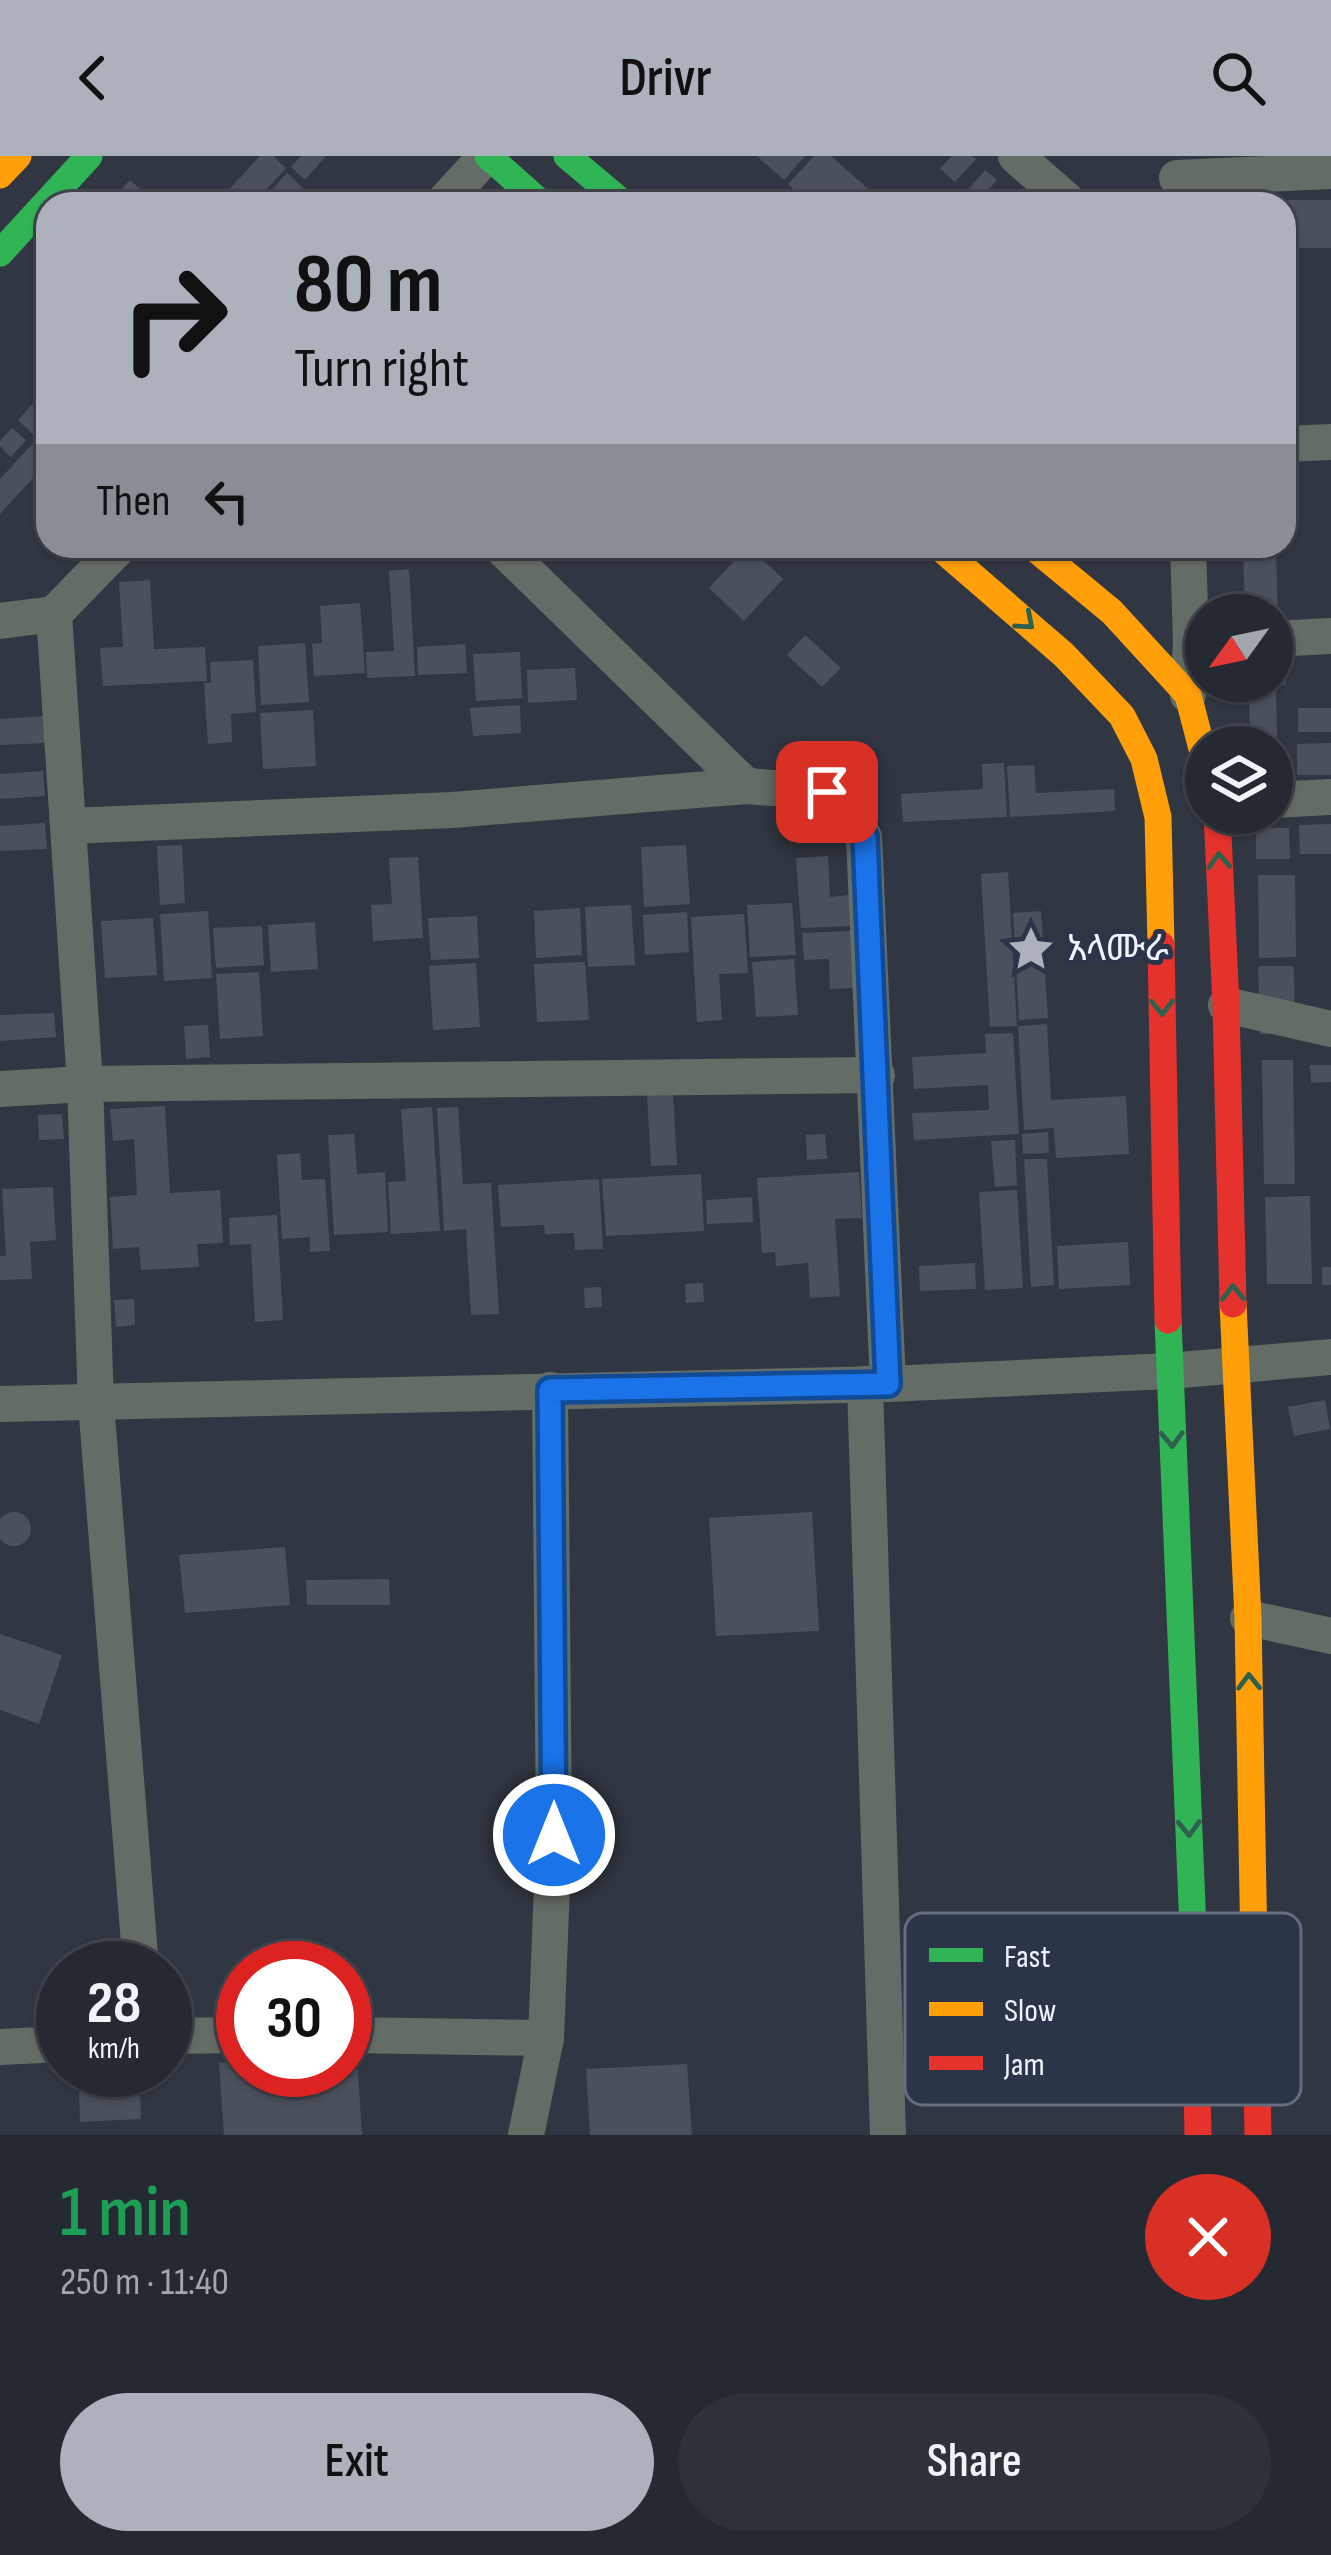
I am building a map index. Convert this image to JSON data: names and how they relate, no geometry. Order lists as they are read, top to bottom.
{
  "places": {
    "place": ["አላሙራ"]
  },
  "legend": ["Fast", "Slow", "Jam"],
  "north": "bottom left",
  "page": {
    "header": "Drivr",
    "turn": ["80 m", "Turn right"],
    "then": "Then",
    "speed": "28 km/h",
    "limit": "30",
    "heading": ["1 min", "250 m · 11:40"],
    "buttons": ["Exit", "Share"]
  }
}
